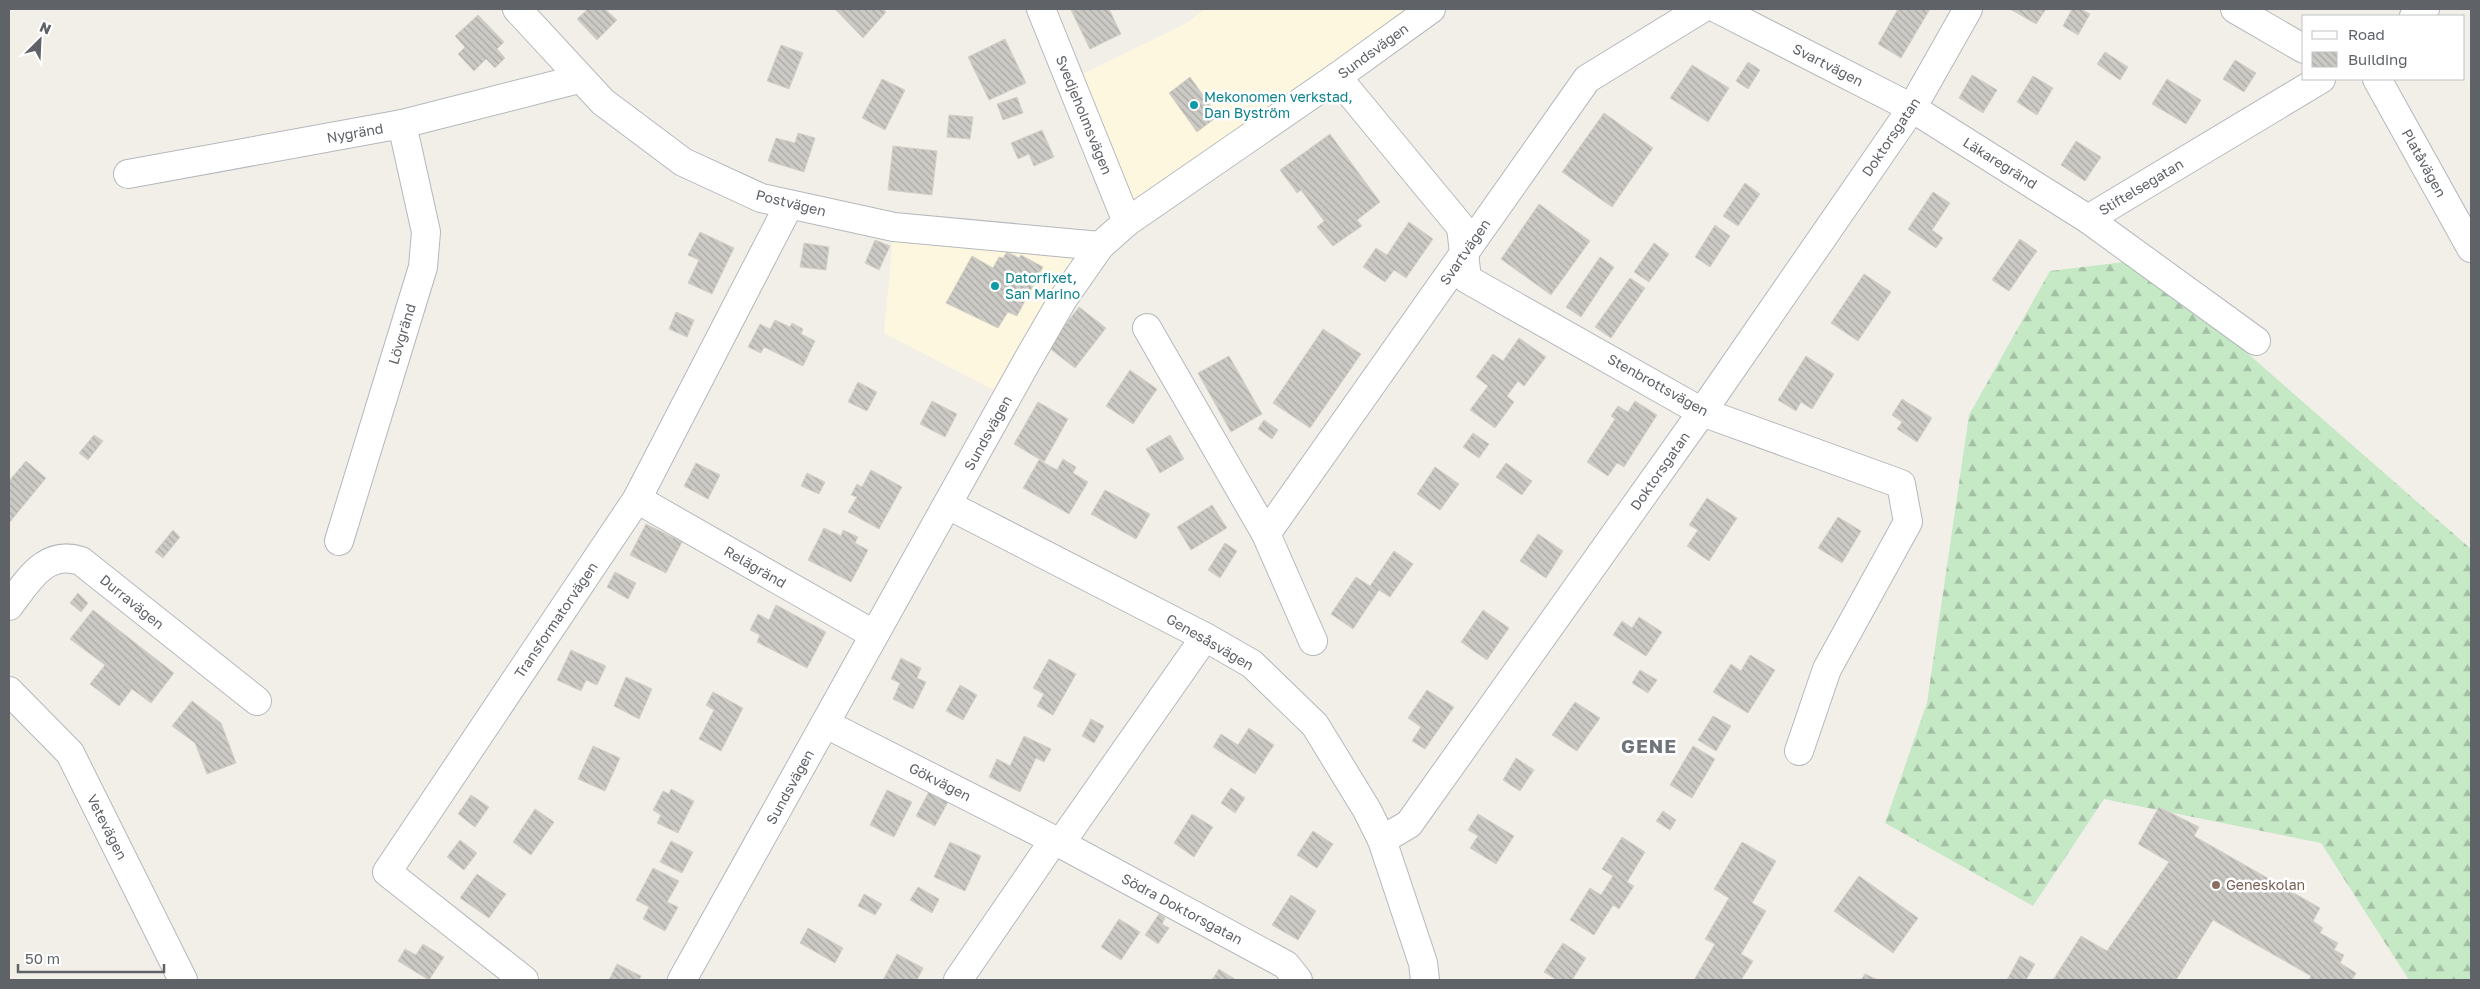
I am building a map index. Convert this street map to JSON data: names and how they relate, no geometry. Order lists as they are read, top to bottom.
{
  "streets": {
    "street": [
      "Sundsvägen",
      "Svartvägen",
      "Svedjeholmsvägen",
      "Nygränd",
      "Doktorsgatan",
      "Läkaregränd",
      "Platåvägen",
      "Stiftelsegatan",
      "Postvägen",
      "Lövgränd",
      "Stenbrottsvägen",
      "Relägränd",
      "Durravägen",
      "Transformatorvägen",
      "Genesåsvägen",
      "Gökvägen",
      "Vetevägen",
      "Södra Doktorsgatan"
    ]
  },
  "crossings": [
    ["Sundsvägen", "Svedjeholmsvägen"],
    ["Sundsvägen", "Postvägen"],
    ["Sundsvägen", "Stenbrottsvägen"],
    ["Sundsvägen", "Relägränd"],
    ["Sundsvägen", "Genesåsvägen"],
    ["Sundsvägen", "Gökvägen"],
    ["Svartvägen", "Doktorsgatan"],
    ["Svartvägen", "Läkaregränd"],
    ["Svartvägen", "Stenbrottsvägen"],
    ["Nygränd", "Postvägen"],
    ["Nygränd", "Lövgränd"],
    ["Doktorsgatan", "Läkaregränd"],
    ["Doktorsgatan", "Stenbrottsvägen"],
    ["Doktorsgatan", "Genesåsvägen"],
    ["Läkaregränd", "Stiftelsegatan"],
    ["Postvägen", "Transformatorvägen"],
    ["Relägränd", "Transformatorvägen"],
    ["Gökvägen", "Södra Doktorsgatan"]
  ],
  "districts": ["GENE"],
  "places": ["Mekonomen verkstad, Dan Byström", "Datorfixet, San Marino", "Geneskolan"],
  "legend": ["Road", "Building"],
  "scale_bar": "50 m",
  "north": "top right"
}
